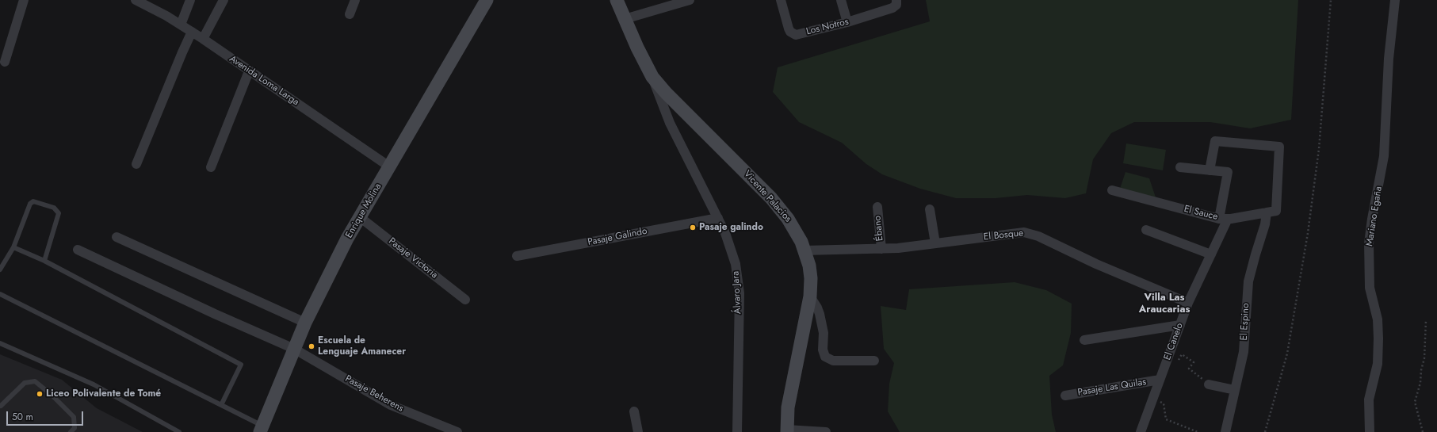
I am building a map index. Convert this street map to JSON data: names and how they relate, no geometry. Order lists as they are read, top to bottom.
{
  "streets": {
    "main road": ["Vicente Palacios", "Enrique Molina"],
    "street": [
      "Los Notros",
      "Avenida Loma Larga",
      "El Sauce",
      "Mariano Egaña",
      "Ébano",
      "El Bosque",
      "Pasaje Galindo",
      "Pasaje Victoria",
      "Álvaro Jara",
      "El Espino",
      "El Canelo",
      "Pasaje Las Quilas",
      "Pasaje Beherens"
    ]
  },
  "crossings": [
    ["Avenida Loma Larga", "Enrique Molina"],
    ["Vicente Palacios", "El Bosque"],
    ["Vicente Palacios", "Álvaro Jara"],
    ["Enrique Molina", "Pasaje Victoria"],
    ["Enrique Molina", "Pasaje Beherens"],
    ["El Sauce", "El Espino"],
    ["El Sauce", "El Canelo"],
    ["Ébano", "El Bosque"],
    ["El Bosque", "El Canelo"],
    ["Pasaje Galindo", "Álvaro Jara"],
    ["El Canelo", "Pasaje Las Quilas"]
  ],
  "districts": ["Villa Las Araucarias"],
  "places": ["Pasaje galindo", "Escuela de Lenguaje Amanecer", "Liceo Polivalente de Tomé"],
  "scale_bar": "50 m"
}
